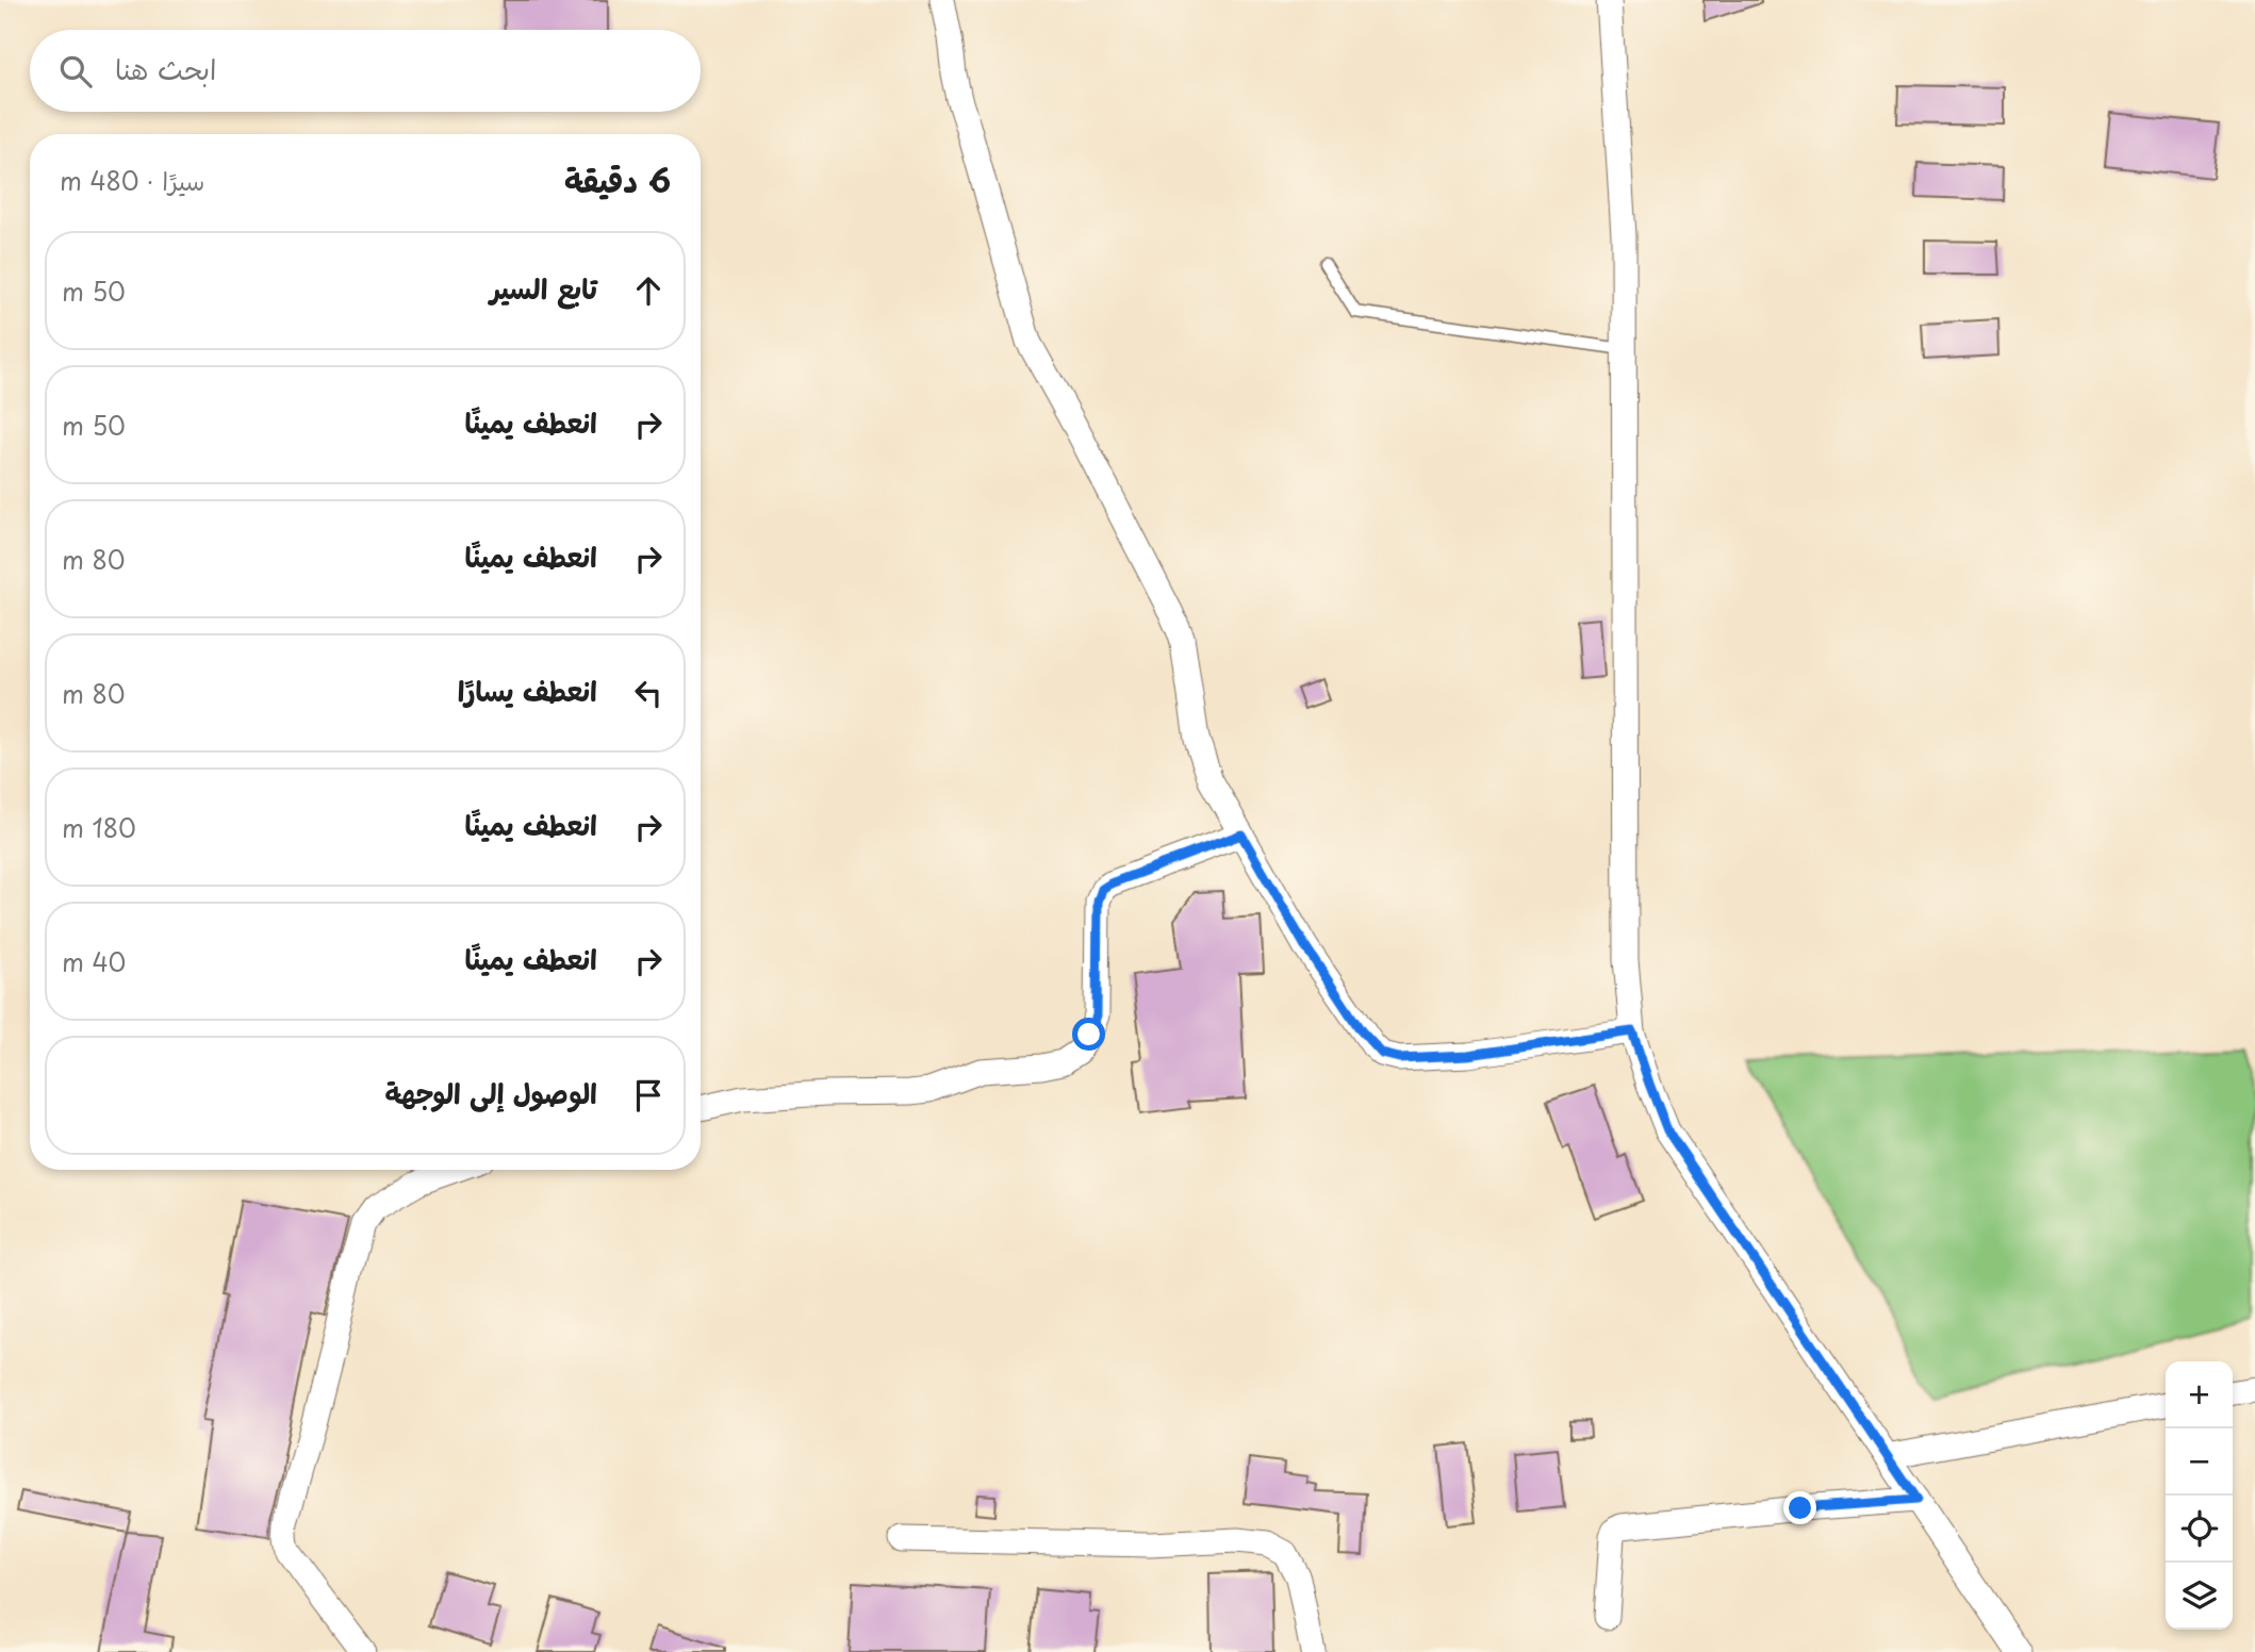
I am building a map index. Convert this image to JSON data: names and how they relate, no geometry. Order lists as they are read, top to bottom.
{
  "page": {
    "search": "ابحث هنا",
    "heading": ["6 دقيقة", "سيرًا · 480 m"],
    "list": [
      ["تابع السير", "50 m"],
      ["انعطف يمينًا", "50 m"],
      ["انعطف يمينًا", "80 m"],
      ["انعطف يسارًا", "80 m"],
      ["انعطف يمينًا", "180 m"],
      ["انعطف يمينًا", "40 m"],
      "الوصول إلى الوجهة"
    ],
    "map_buttons": ["+", "−"]
  }
}
